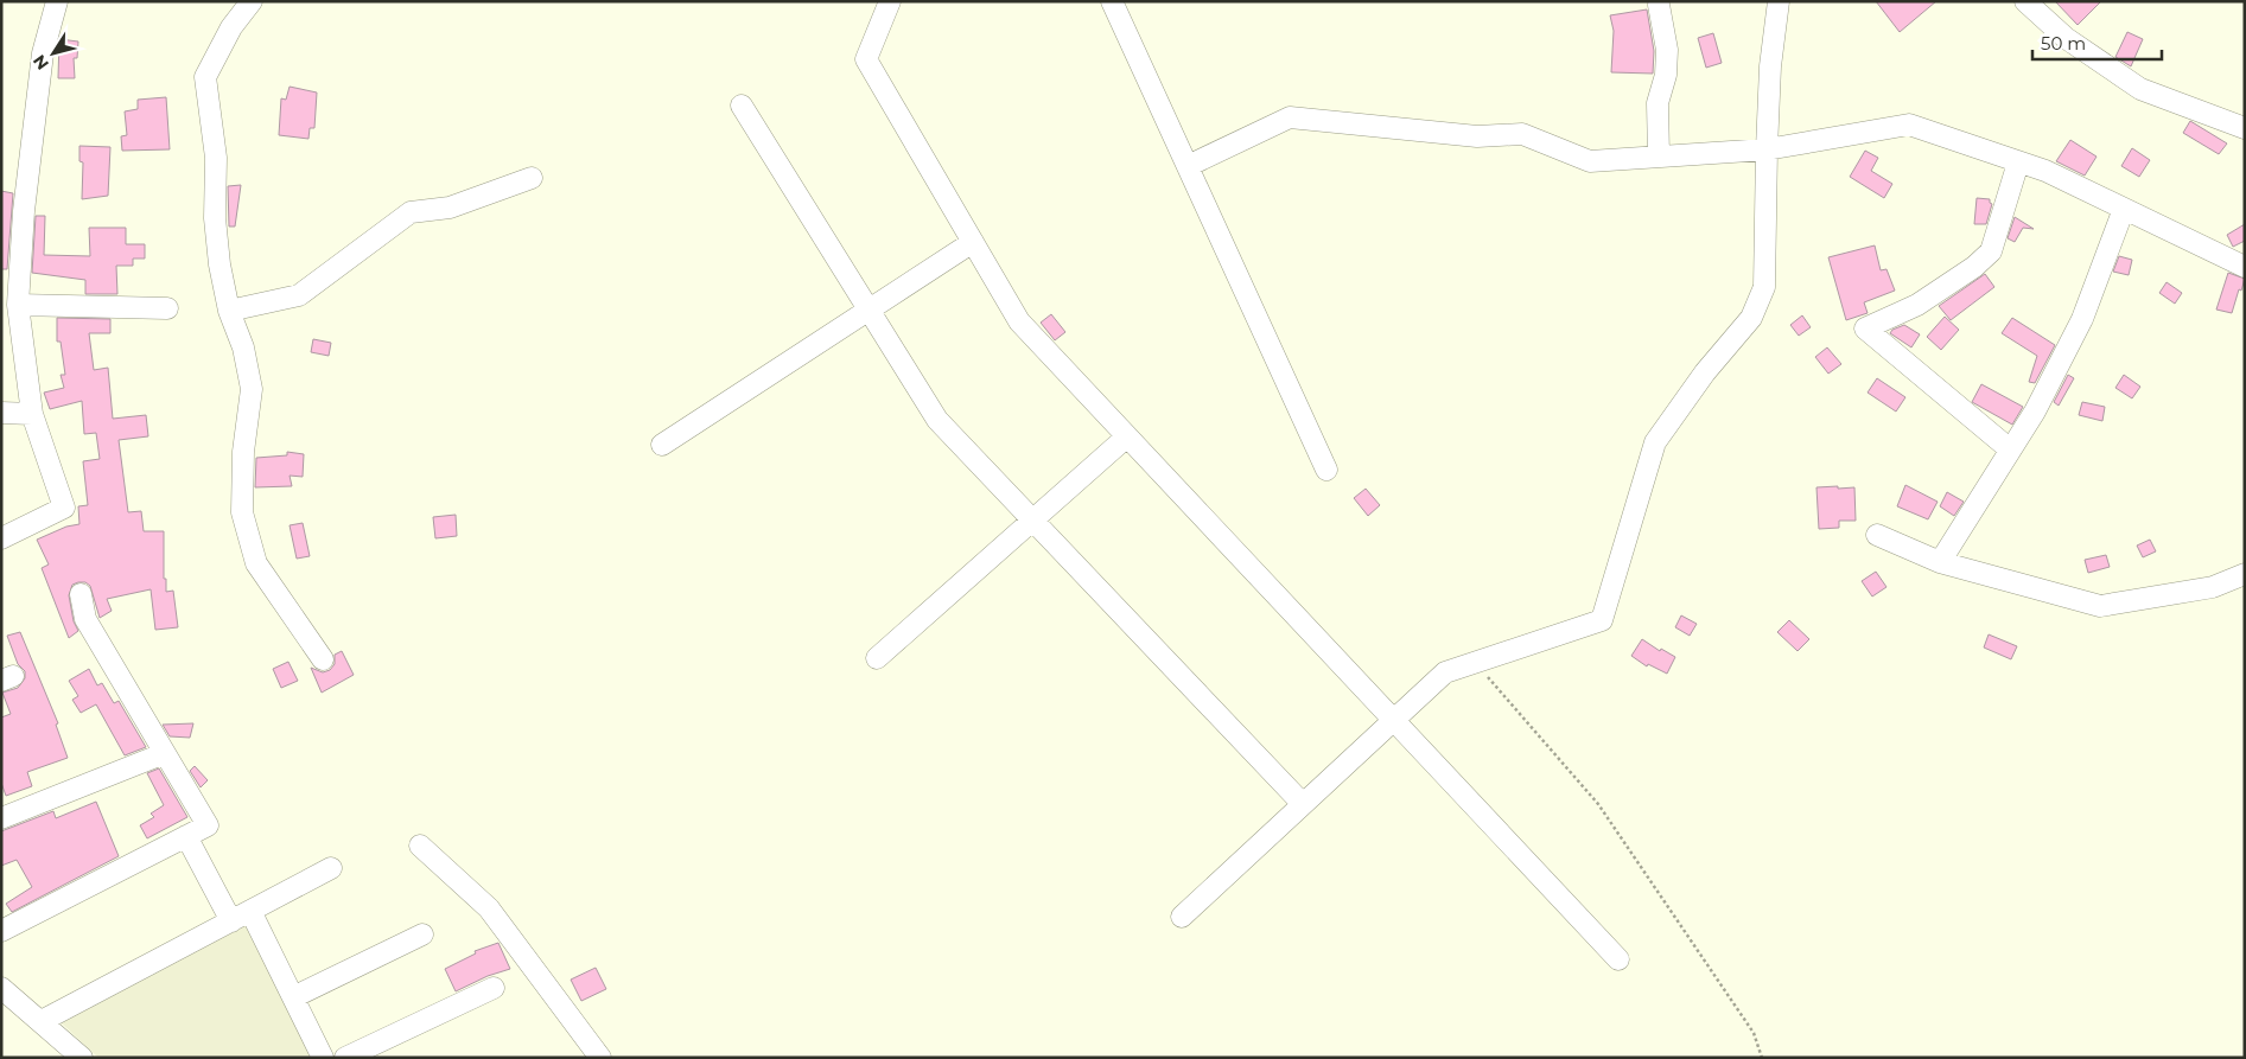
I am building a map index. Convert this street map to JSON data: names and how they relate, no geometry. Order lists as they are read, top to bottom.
{
  "scale_bar": "50 m",
  "north": "bottom left"
}
